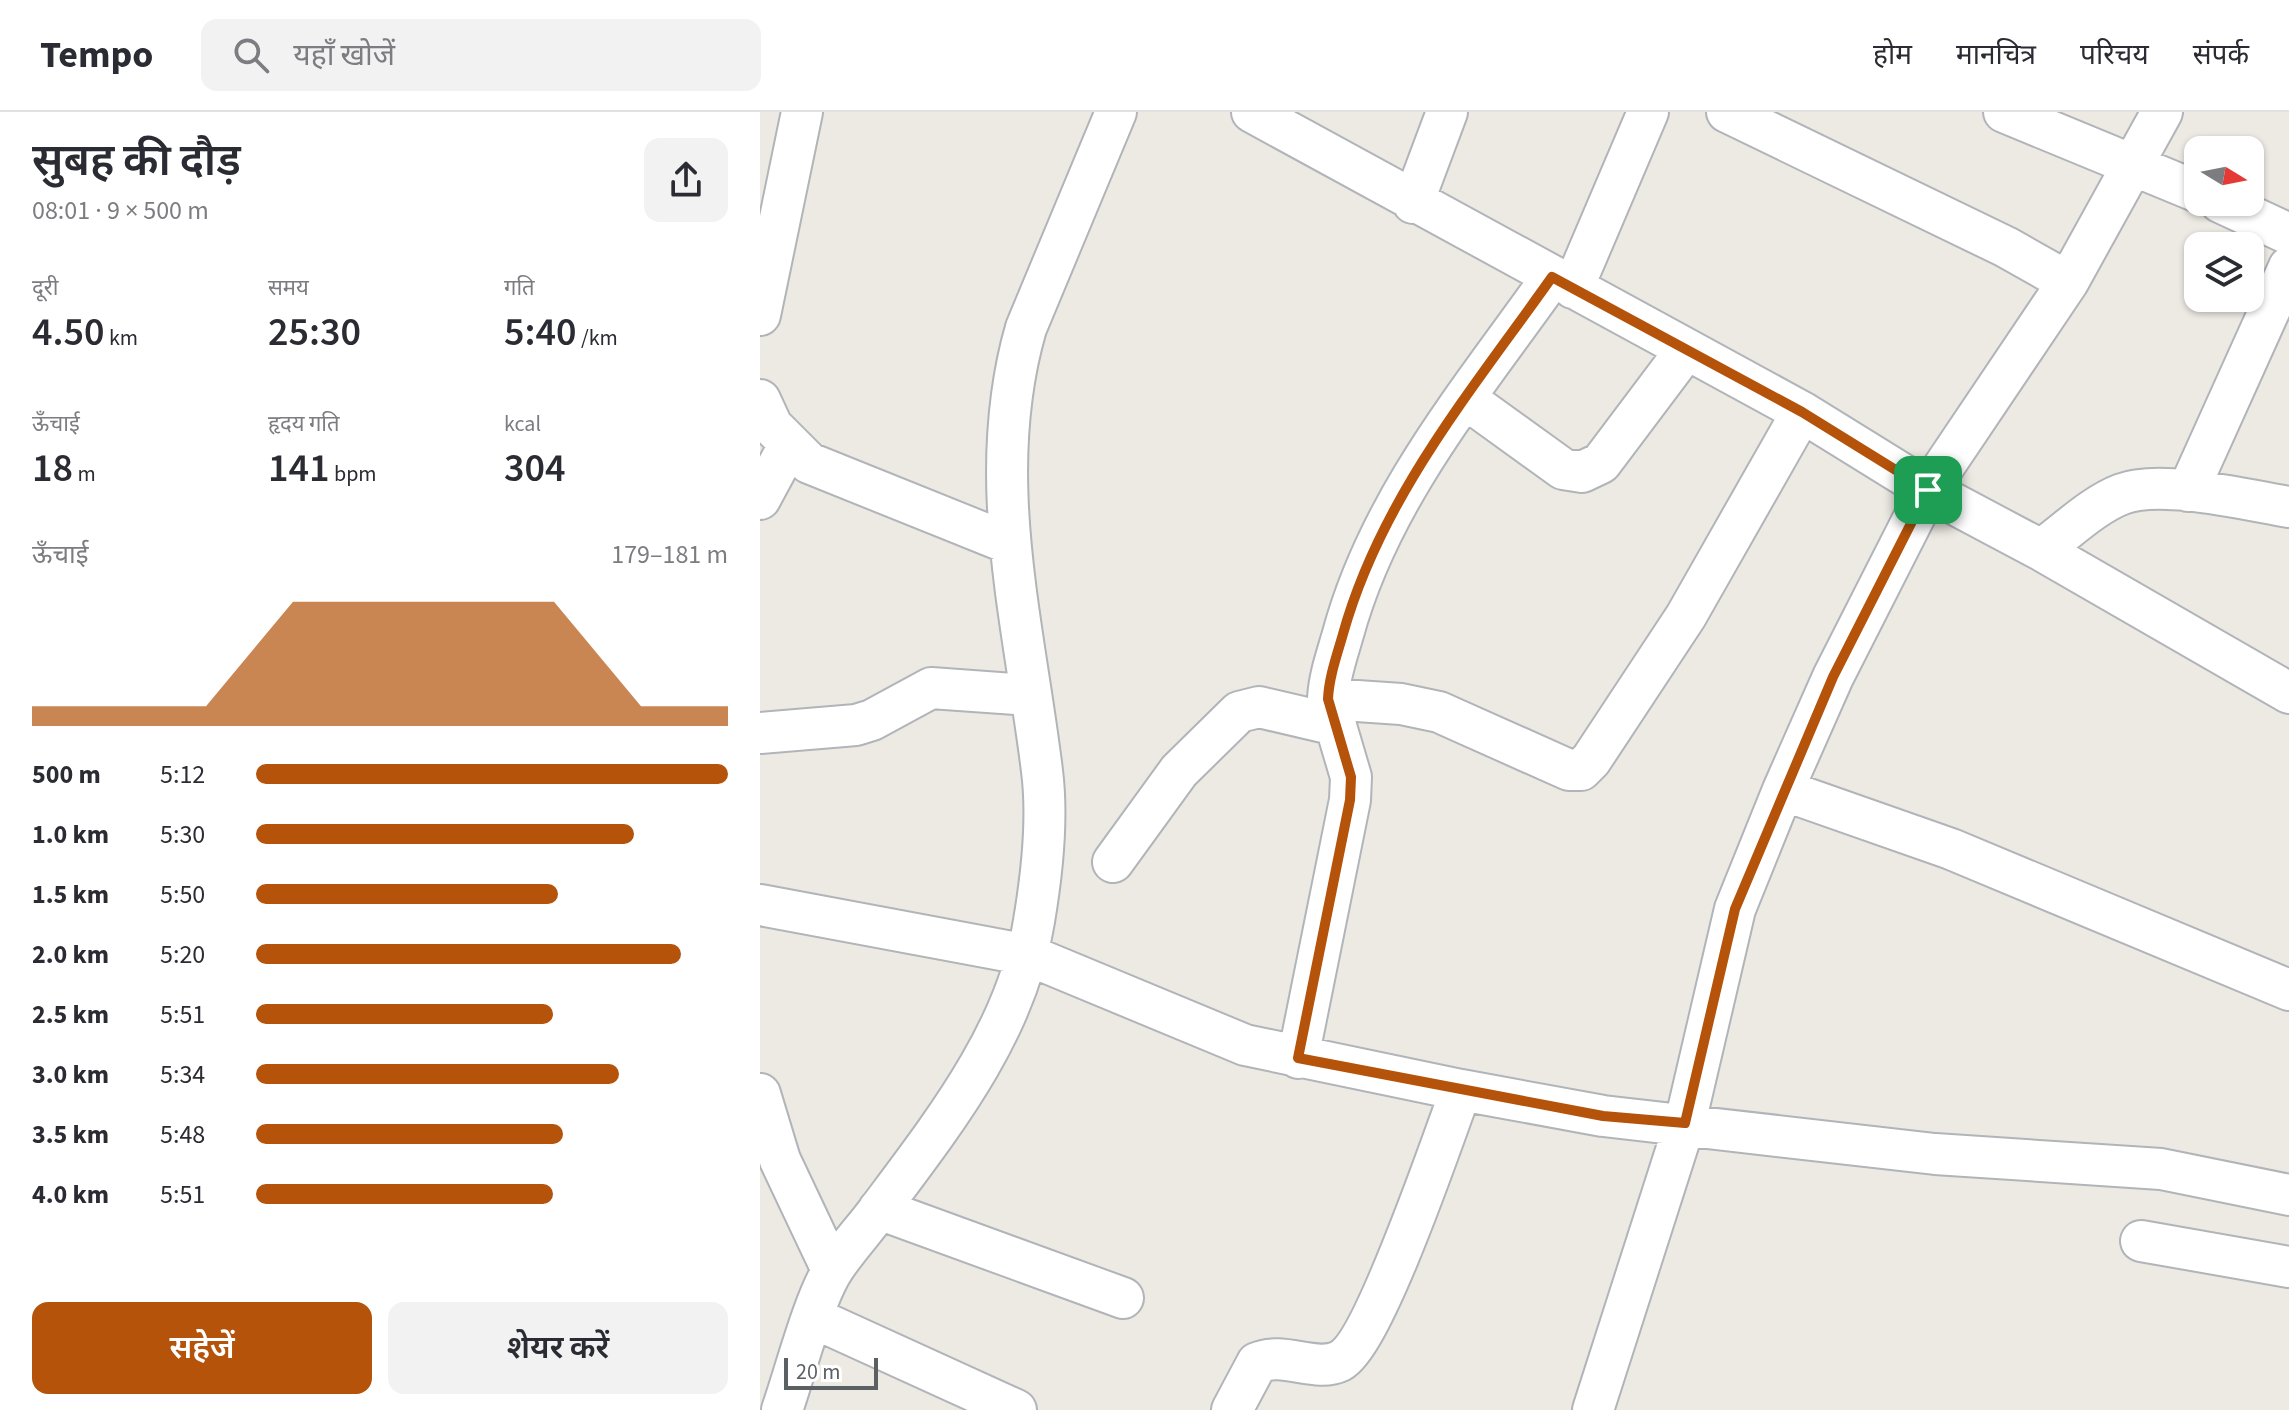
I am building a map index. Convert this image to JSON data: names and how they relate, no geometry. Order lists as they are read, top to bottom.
{
  "scale_bar": "20 m",
  "north": "right",
  "page": {
    "header": "Tempo",
    "search": "यहाँ खोजें",
    "nav": [
      "होम",
      "मानचित्र",
      "परिचय",
      "संपर्क"
    ],
    "heading": ["सुबह की दौड़", "08:01 · 9 × 500 m"],
    "stats": [
      ["दूरी", "4.50 km"],
      ["समय", "25:30"],
      ["गति", "5:40 /km"],
      ["ऊँचाई", "18 m"],
      ["हृदय गति", "141 bpm"],
      ["kcal", "304"]
    ],
    "chart": ["ऊँचाई", "179–181 m"],
    "list": [
      {
        "name": "500 m",
        "note": "5:12"
      },
      {
        "name": "1.0 km",
        "note": "5:30"
      },
      {
        "name": "1.5 km",
        "note": "5:50"
      },
      {
        "name": "2.0 km",
        "note": "5:20"
      },
      {
        "name": "2.5 km",
        "note": "5:51"
      },
      {
        "name": "3.0 km",
        "note": "5:34"
      },
      {
        "name": "3.5 km",
        "note": "5:48"
      },
      {
        "name": "4.0 km",
        "note": "5:51"
      }
    ],
    "buttons": ["सहेजें", "शेयर करें"],
    "scale": "20 m"
  }
}
